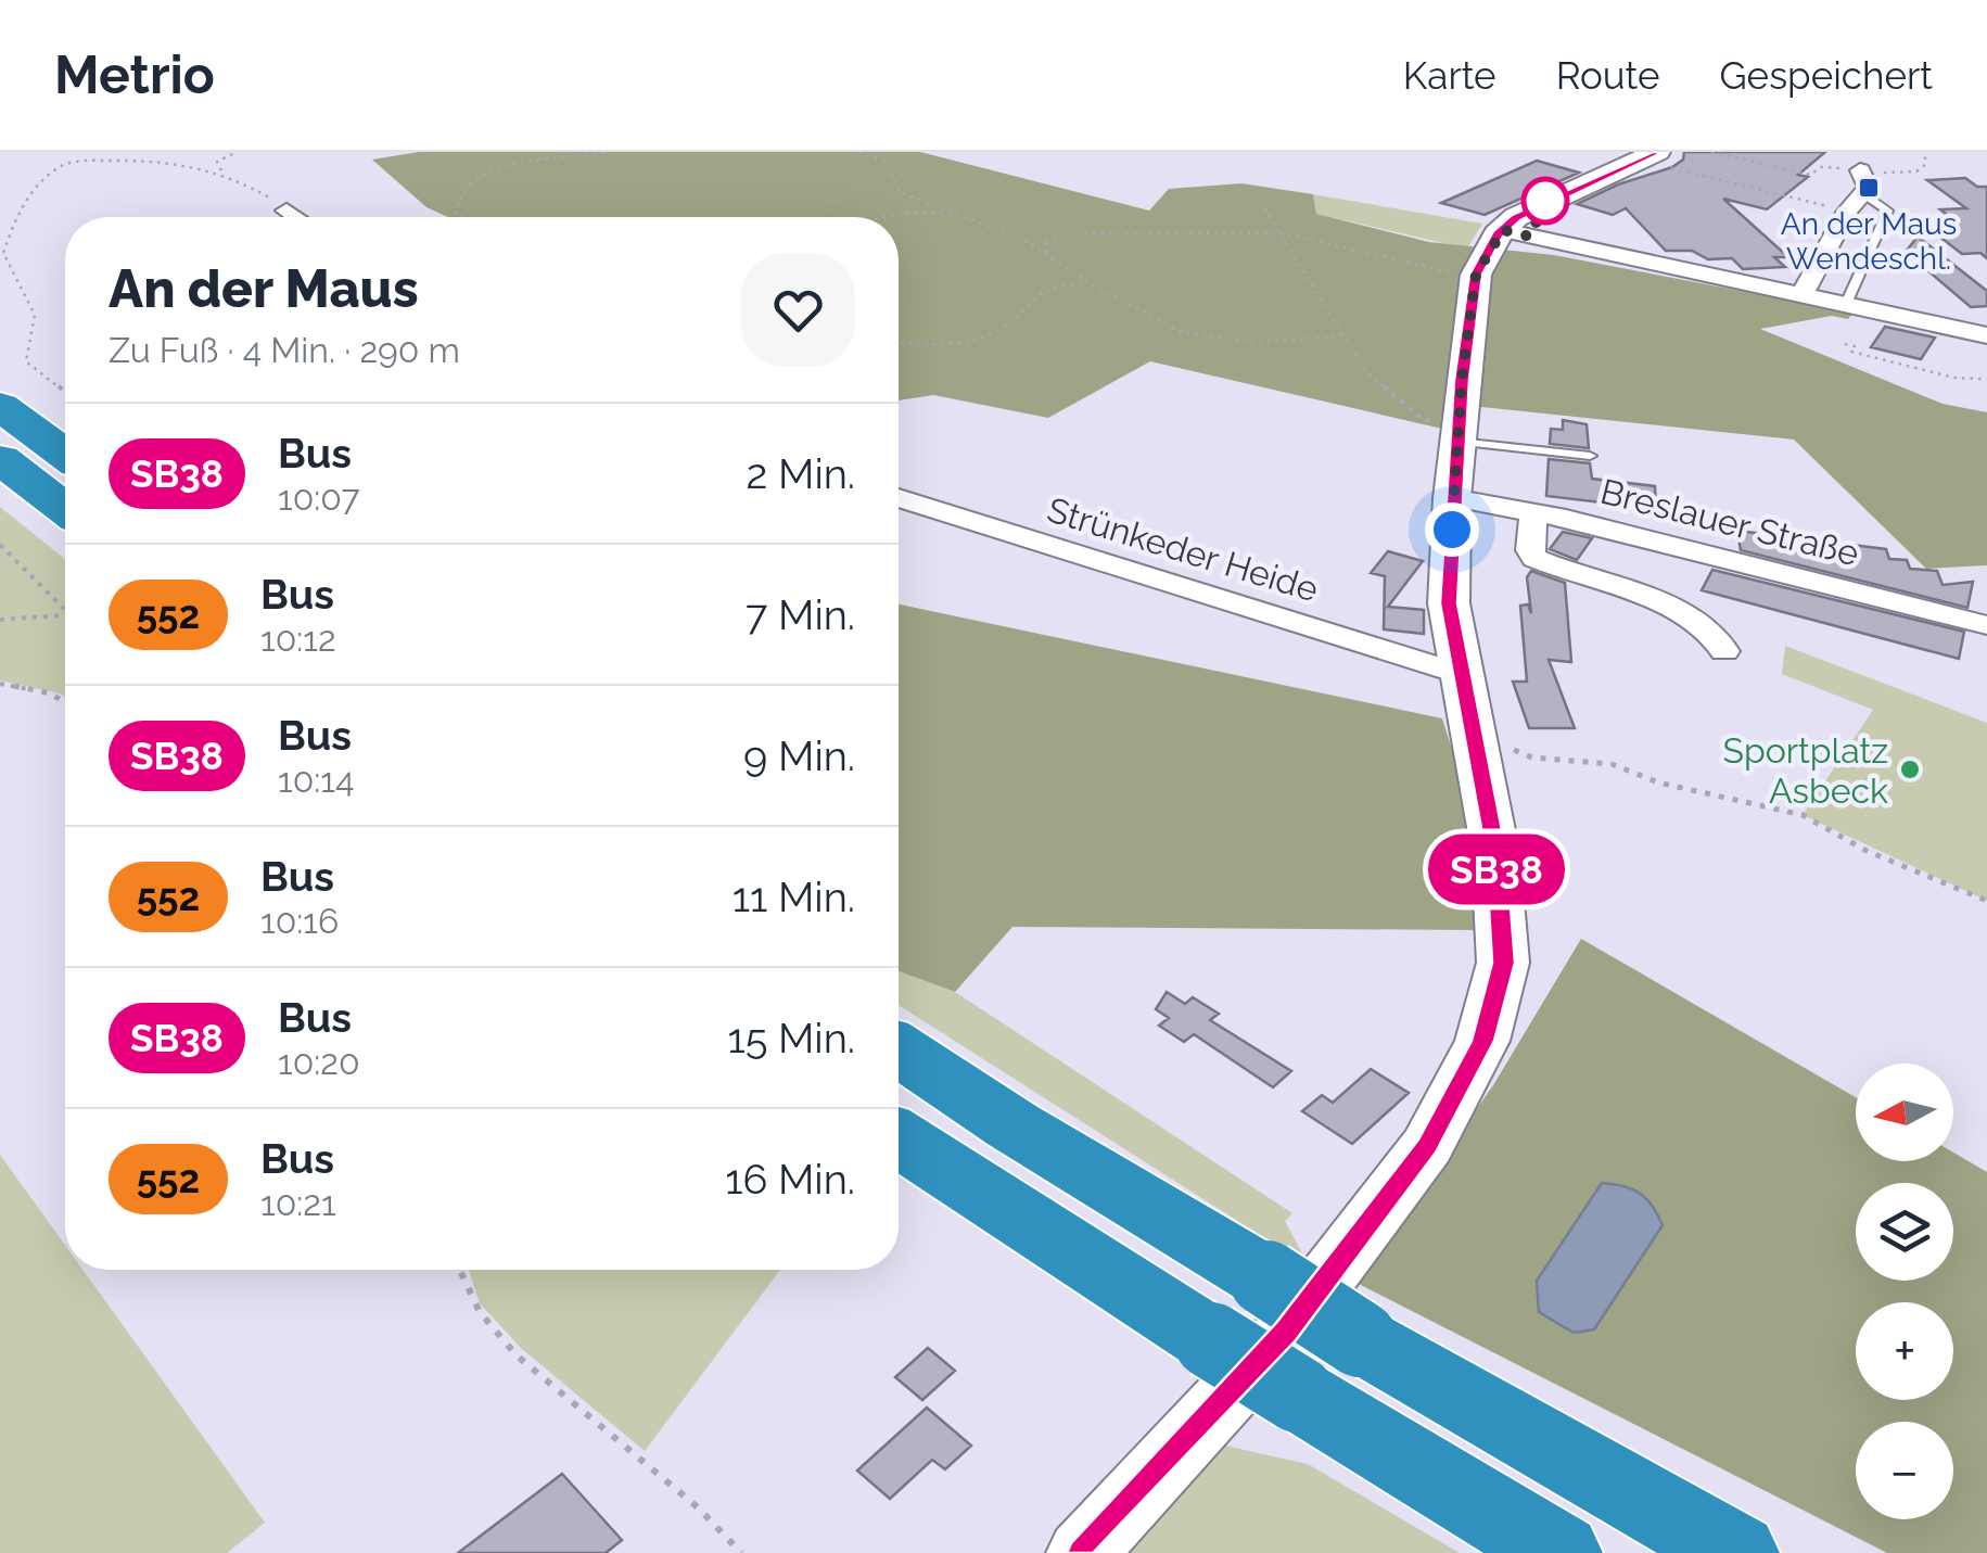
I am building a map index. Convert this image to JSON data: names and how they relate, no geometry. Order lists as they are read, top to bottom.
{
  "streets": {
    "street": ["Breslauer Straße", "Strünkeder Heide"]
  },
  "places": {
    "transit": ["An der Maus Wendeschl."],
    "other": ["Sportplatz Asbeck"]
  },
  "lines": ["bus line SB38"],
  "north": "left",
  "page": {
    "header": "Metrio",
    "nav": ["Karte", "Route", "Gespeichert"],
    "on_map": "SB38",
    "heading": ["An der Maus", "Zu Fuß · 4 Min. · 290 m"],
    "list": [
      {
        "mark": "SB38",
        "name": "Bus",
        "note": "10:07",
        "value": "2 Min."
      },
      {
        "mark": "552",
        "name": "Bus",
        "note": "10:12",
        "value": "7 Min."
      },
      {
        "mark": "SB38",
        "name": "Bus",
        "note": "10:14",
        "value": "9 Min."
      },
      {
        "mark": "552",
        "name": "Bus",
        "note": "10:16",
        "value": "11 Min."
      },
      {
        "mark": "SB38",
        "name": "Bus",
        "note": "10:20",
        "value": "15 Min."
      },
      {
        "mark": "552",
        "name": "Bus",
        "note": "10:21",
        "value": "16 Min."
      }
    ],
    "map_buttons": ["+", "−"]
  }
}
